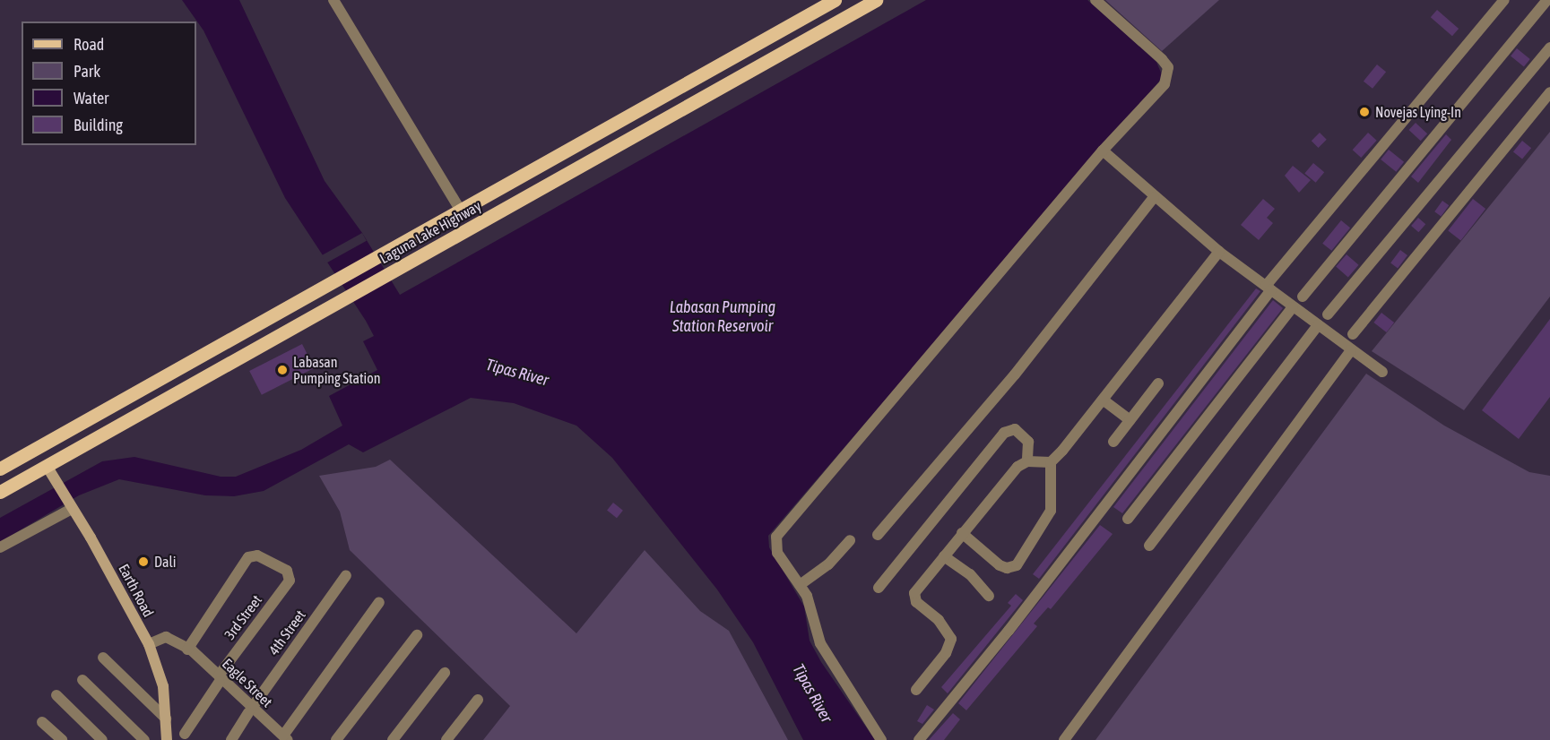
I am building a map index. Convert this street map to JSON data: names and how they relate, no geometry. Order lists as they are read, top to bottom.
{
  "streets": {
    "main road": ["Laguna Lake Highway"],
    "street": [
      "Earth Road",
      "3rd Street",
      "4th Street",
      "Eagle Street"
    ]
  },
  "crossings": [
    ["Laguna Lake Highway", "Earth Road"],
    ["Earth Road", "Eagle Street"],
    ["3rd Street", "Eagle Street"],
    ["4th Street", "Eagle Street"]
  ],
  "water": ["Labasan Pumping Station Reservoir", "Tipas River"],
  "places": ["Novejas Lying-In", "Labasan Pumping Station", "Dali"],
  "legend": [
    "Road",
    "Park",
    "Water",
    "Building"
  ]
}
